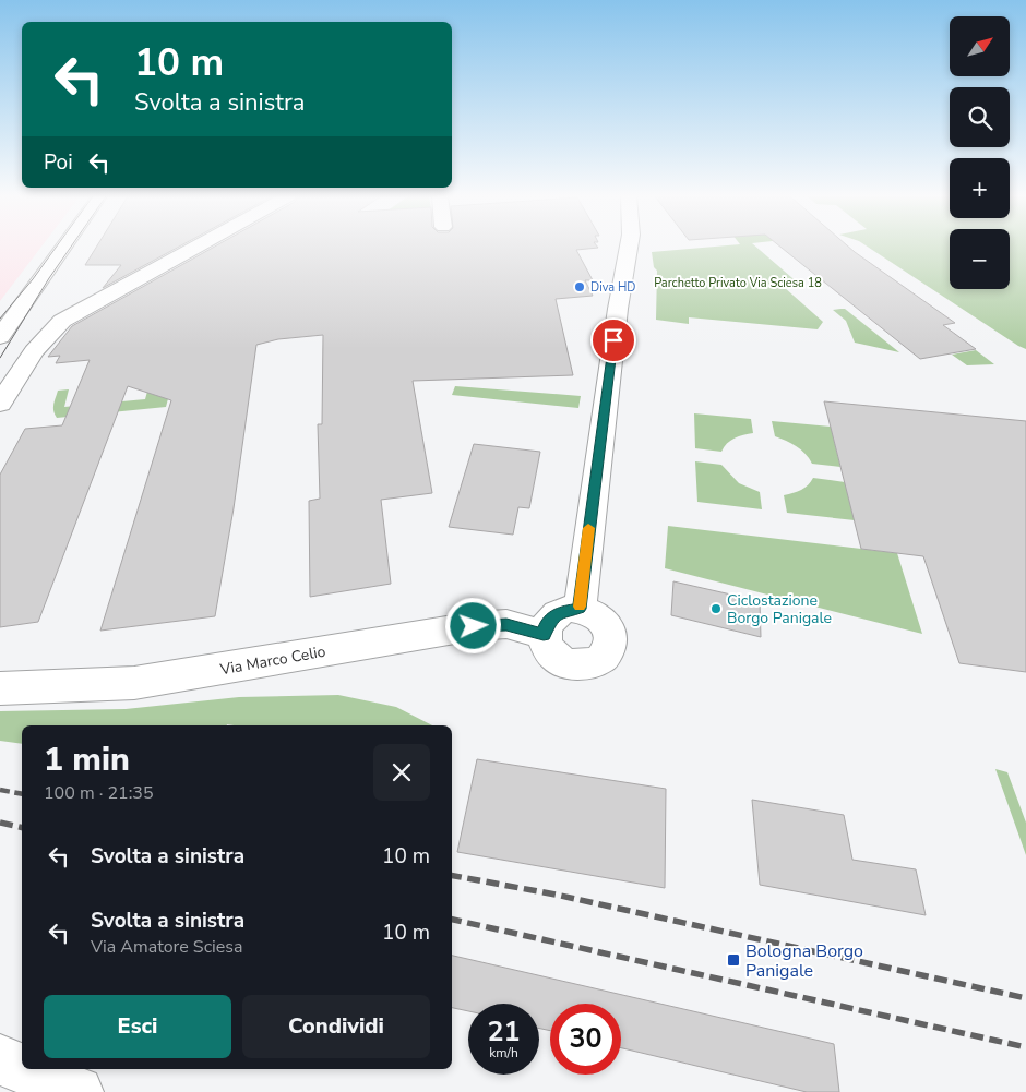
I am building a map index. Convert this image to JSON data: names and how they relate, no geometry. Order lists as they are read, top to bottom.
{
  "streets": {
    "street": ["Via Marco Celio"]
  },
  "parks": ["Parchetto Privato Via Sciesa 18"],
  "places": {
    "other": ["Diva HD", "Ciclostazione Borgo Panigale"],
    "transit": ["Bologna Borgo Panigale"]
  },
  "north": "top right",
  "page": {
    "map_buttons": ["+", "−"],
    "turn": ["10 m", "Svolta a sinistra"],
    "then": "Poi",
    "heading": ["1 min", "100 m · 21:35"],
    "list": [
      {
        "name": "Svolta a sinistra",
        "value": "10 m"
      },
      {
        "name": "Svolta a sinistra",
        "note": "Via Amatore Sciesa",
        "value": "10 m"
      }
    ],
    "buttons": ["Esci", "Condividi"],
    "speed": "21 km/h",
    "limit": "30"
  }
}
